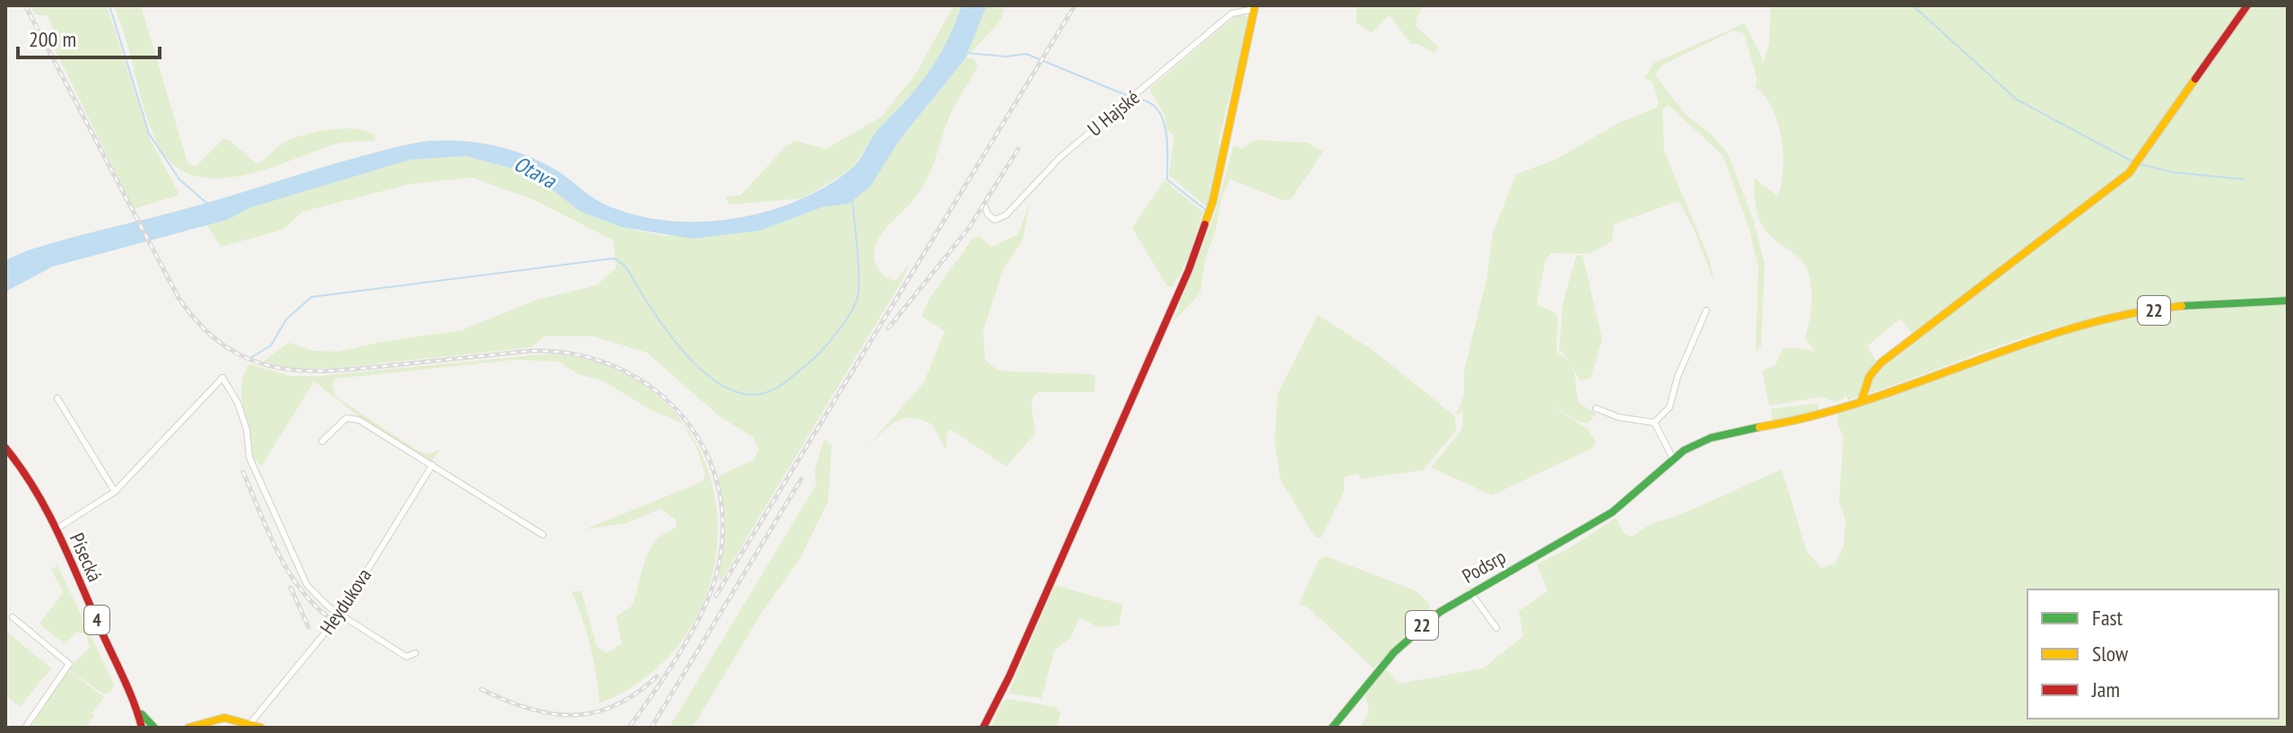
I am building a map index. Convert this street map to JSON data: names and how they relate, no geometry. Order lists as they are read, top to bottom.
{
  "streets": {
    "main road": [
      "22",
      "Písecká",
      "Podsrp",
      "4"
    ],
    "street": ["U Hajské", "Heydukova"]
  },
  "crossings": [
    ["22", "Podsrp"]
  ],
  "water": ["Otava"],
  "legend": ["Fast", "Slow", "Jam"],
  "scale_bar": "200 m"
}
